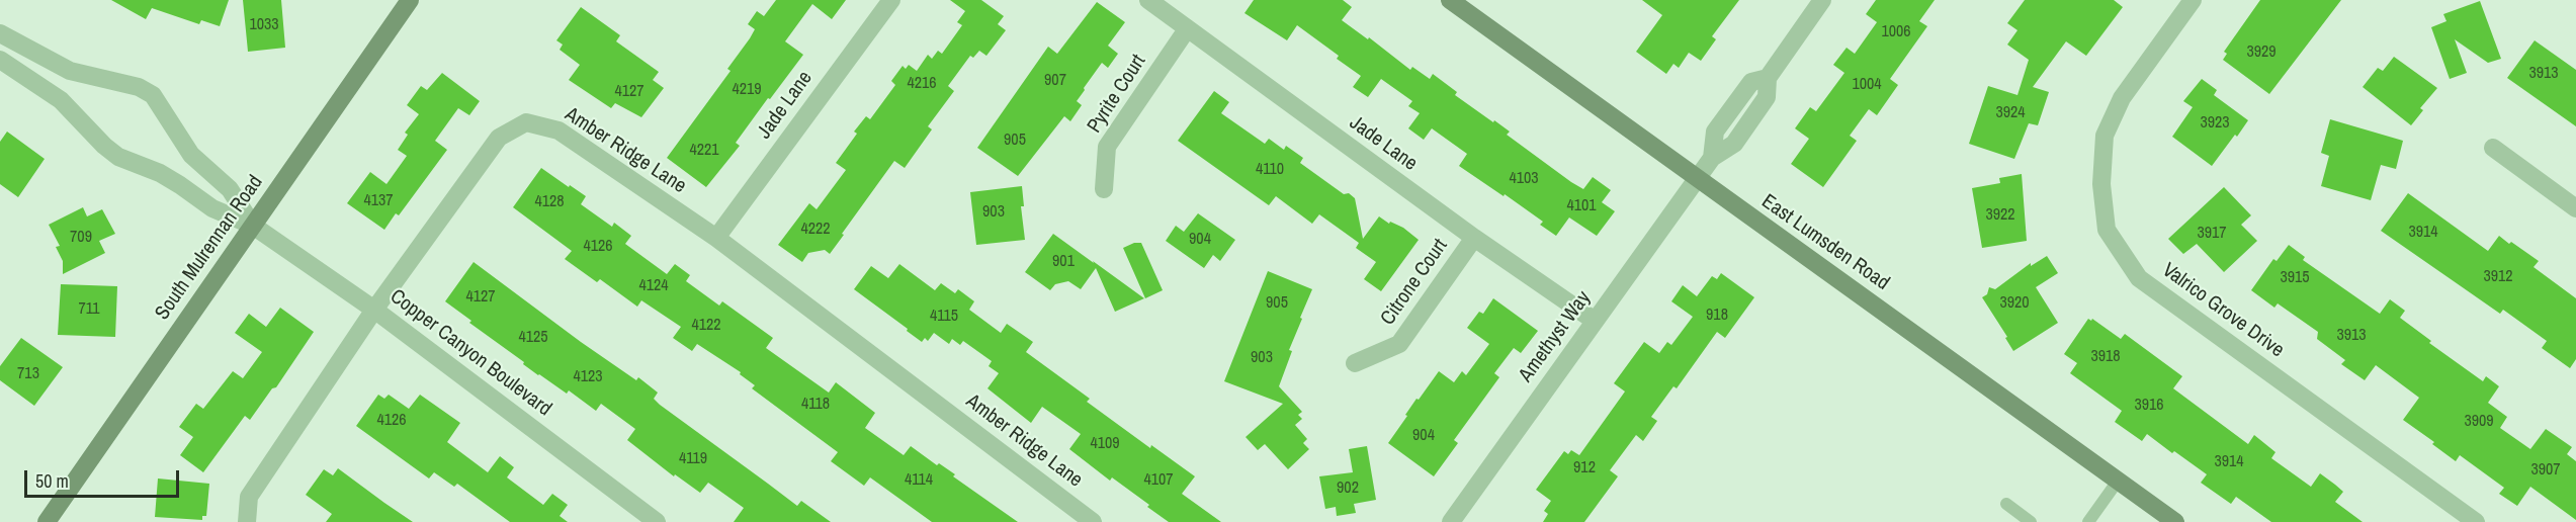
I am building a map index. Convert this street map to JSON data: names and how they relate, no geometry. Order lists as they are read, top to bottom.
{
  "streets": {
    "street": [
      "Pyrite Court",
      "Jade Lane",
      "Amber Ridge Lane",
      "East Lumsden Road",
      "South Mulrennan Road",
      "Citrone Court",
      "Valrico Grove Drive",
      "Amethyst Way",
      "Copper Canyon Boulevard"
    ]
  },
  "crossings": [
    ["Pyrite Court", "Jade Lane"],
    ["Jade Lane", "Amber Ridge Lane"],
    ["Jade Lane", "Citrone Court"],
    ["Jade Lane", "Amethyst Way"],
    ["Amber Ridge Lane", "Copper Canyon Boulevard"],
    ["East Lumsden Road", "Amethyst Way"],
    ["South Mulrennan Road", "Copper Canyon Boulevard"]
  ],
  "house_numbers": [
    "1033",
    "1006",
    "3929",
    "3913",
    "907",
    "4216",
    "1004",
    "4219",
    "4127",
    "3924",
    "3923",
    "905",
    "4221",
    "4110",
    "4103",
    "4137",
    "4128",
    "4101",
    "903",
    "3922",
    "4222",
    "3914",
    "3917",
    "709",
    "904",
    "4126",
    "901",
    "3912",
    "3915",
    "4124",
    "4127",
    "905",
    "3920",
    "711",
    "918",
    "4115",
    "4122",
    "3913",
    "4125",
    "3918",
    "903",
    "713",
    "4123",
    "4118",
    "3916",
    "4126",
    "3909",
    "904",
    "4109",
    "4119",
    "3914",
    "912",
    "3907",
    "4114",
    "4107",
    "902"
  ],
  "scale_bar": "50 m"
}
